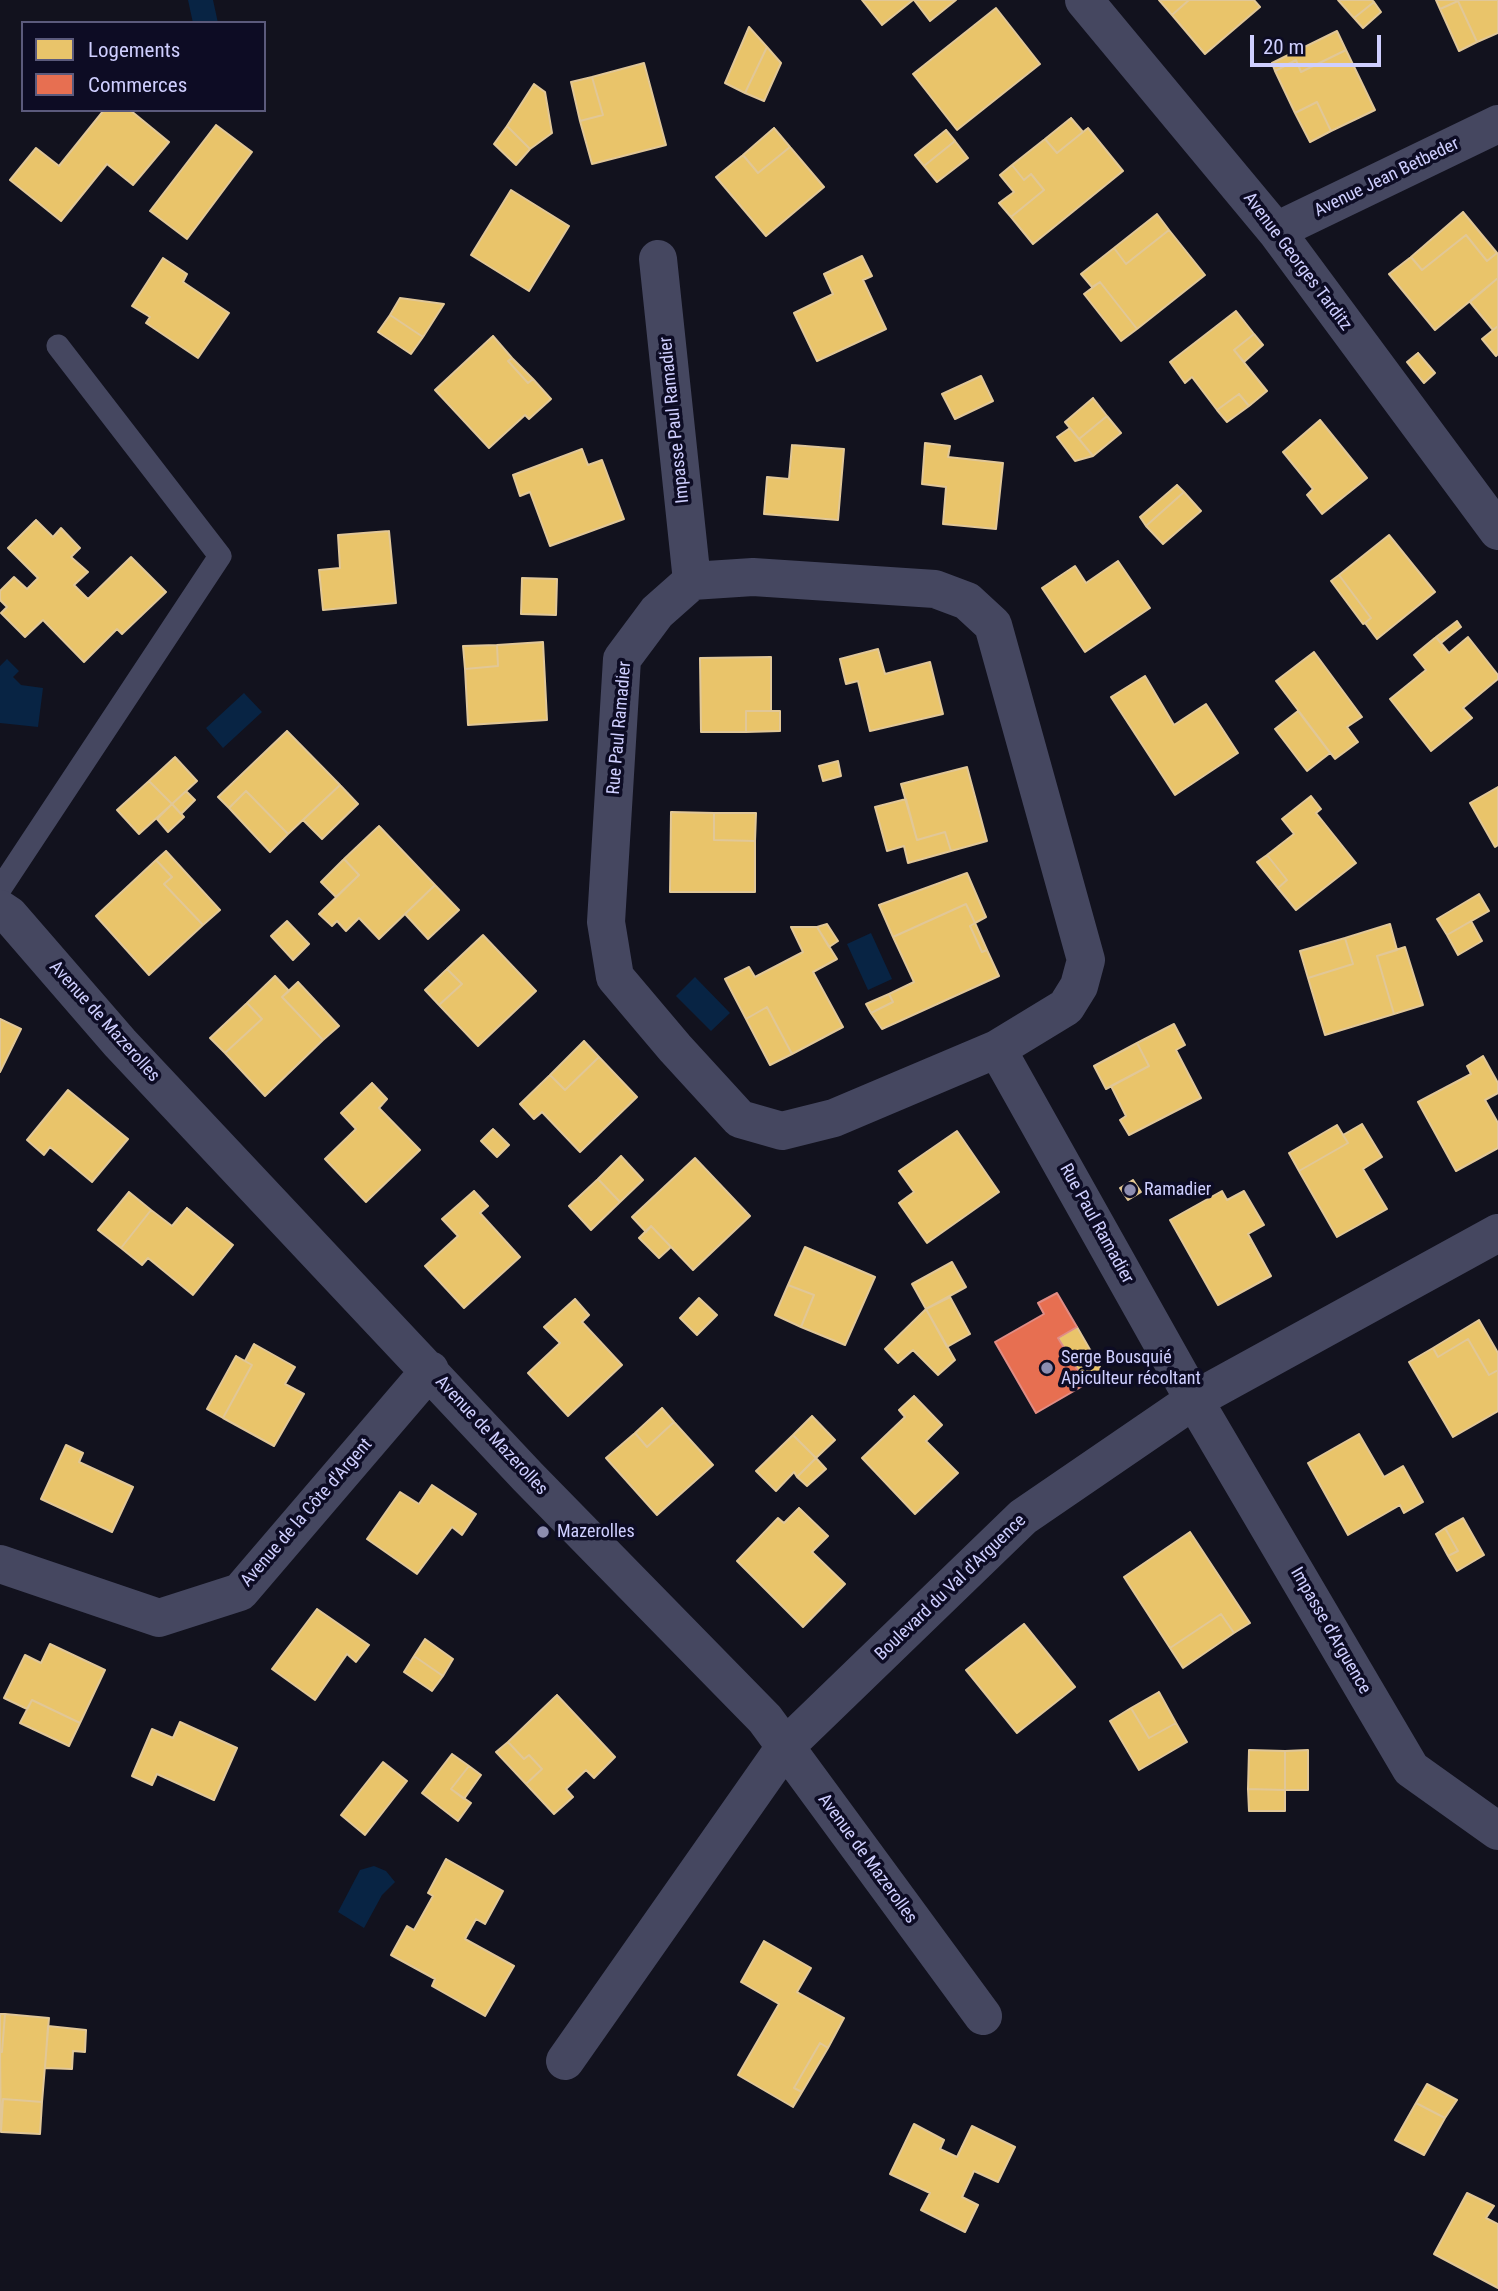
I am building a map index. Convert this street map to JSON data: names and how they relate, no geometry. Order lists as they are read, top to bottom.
{
  "streets": {
    "street": [
      "Avenue Jean Betbeder",
      "Avenue Georges Tarditz",
      "Impasse Paul Ramadier",
      "Rue Paul Ramadier",
      "Avenue de Mazerolles",
      "Avenue de la Côte d'Argent",
      "Boulevard du Val d'Arguence",
      "Impasse d'Arguence"
    ]
  },
  "crossings": [
    ["Avenue Jean Betbeder", "Avenue Georges Tarditz"],
    ["Impasse Paul Ramadier", "Rue Paul Ramadier"],
    ["Rue Paul Ramadier", "Boulevard du Val d'Arguence"],
    ["Rue Paul Ramadier", "Impasse d'Arguence"],
    ["Avenue de Mazerolles", "Avenue de la Côte d'Argent"],
    ["Avenue de Mazerolles", "Boulevard du Val d'Arguence"],
    ["Boulevard du Val d'Arguence", "Impasse d'Arguence"]
  ],
  "places": ["Ramadier", "Serge Bousquié Apiculteur récoltant", "Mazerolles"],
  "legend": ["Logements", "Commerces"],
  "scale_bar": "20 m"
}
